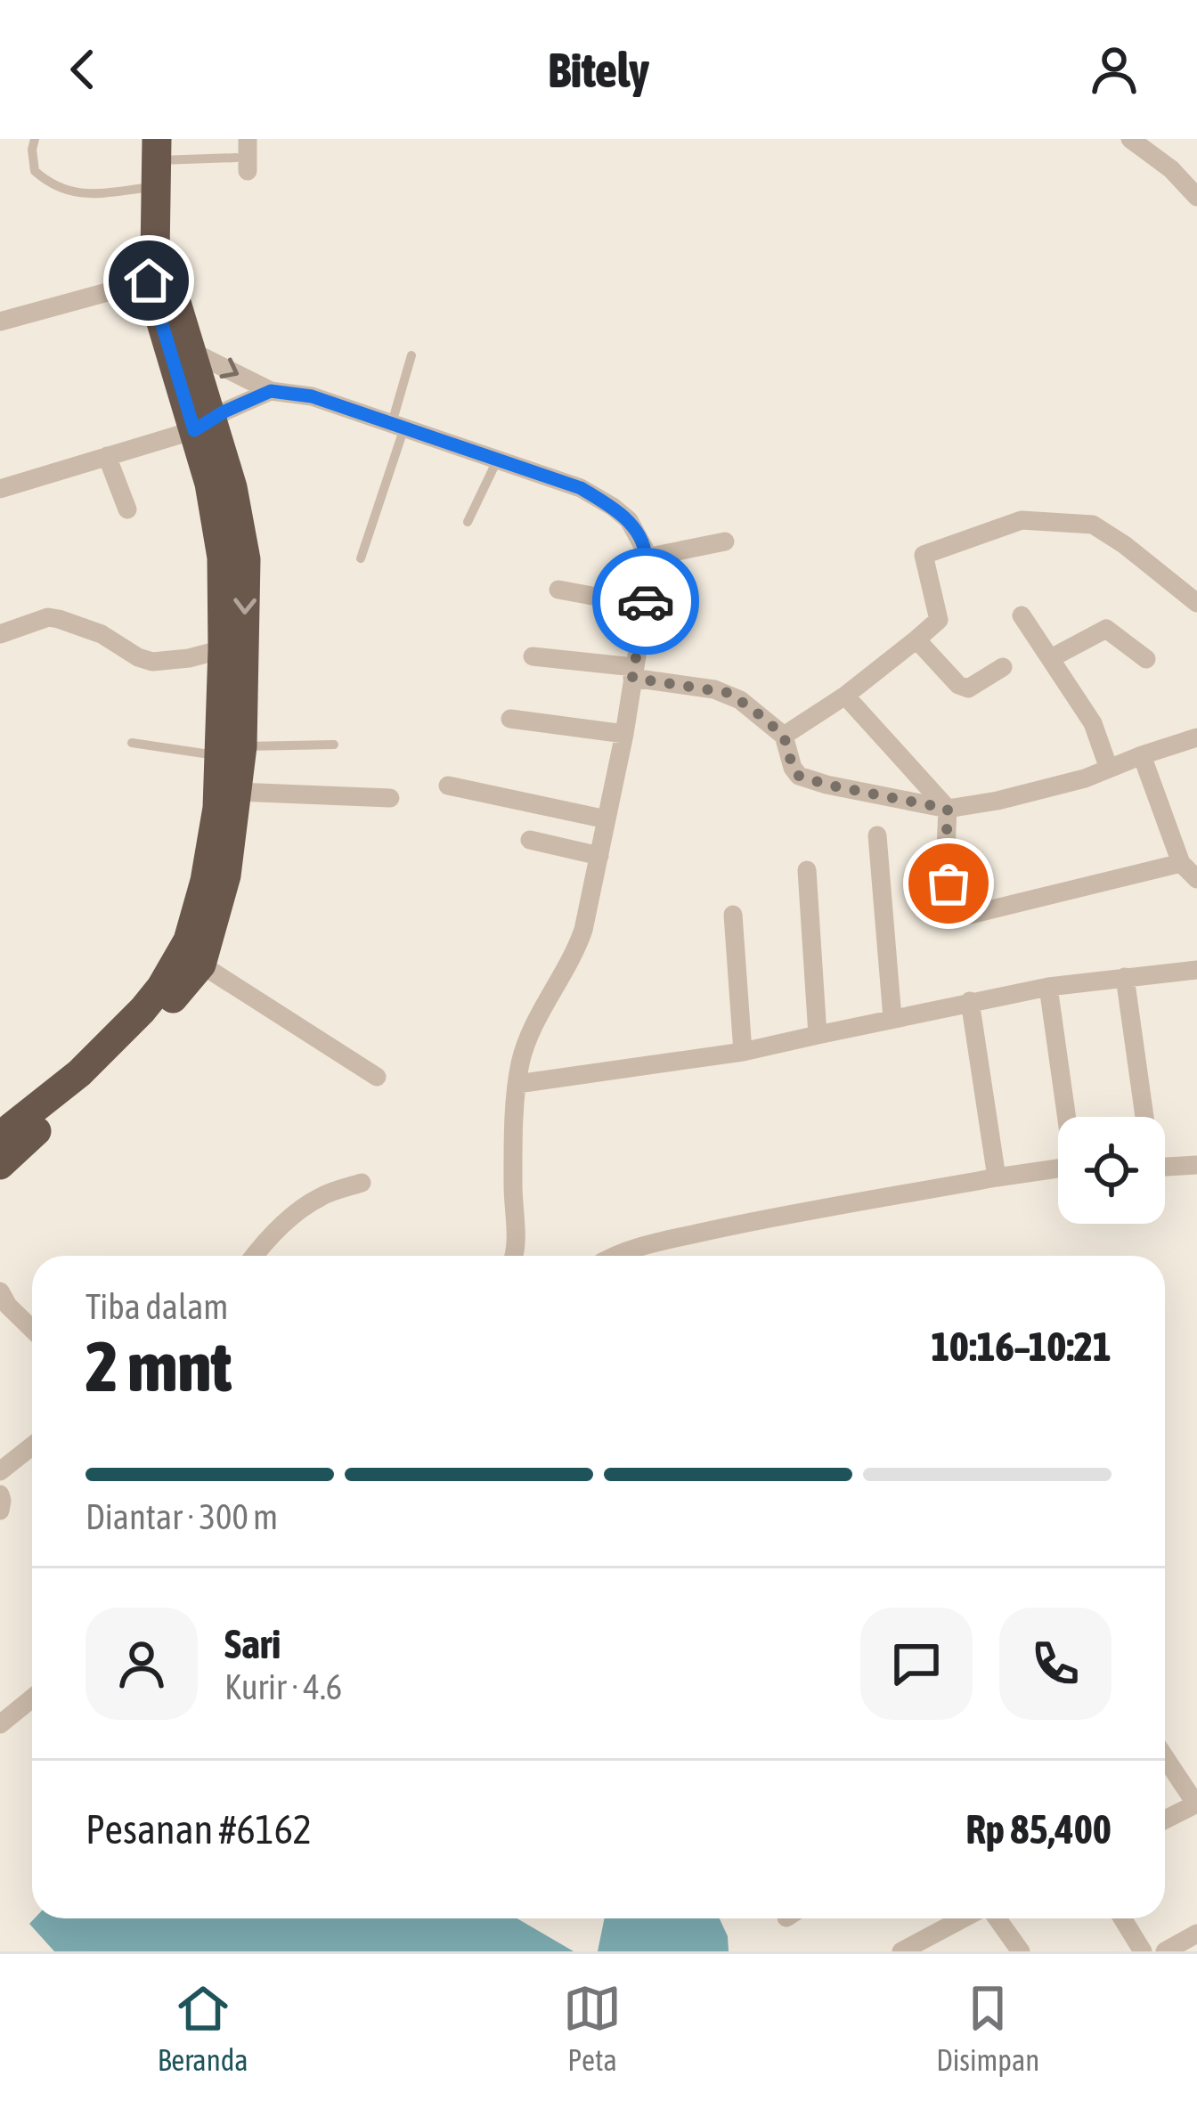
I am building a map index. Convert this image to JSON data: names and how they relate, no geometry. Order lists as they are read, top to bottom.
{
  "page": {
    "header": "Bitely",
    "heading": ["2 mnt", "Tiba dalam", "10:16–10:21"],
    "panel": [
      "Sari",
      "Kurir · 4.6",
      "Pesanan #6162",
      "Rp 85,400"
    ],
    "bar": "Diantar · 300 m",
    "tabs": ["Beranda", "Peta", "Disimpan"]
  }
}
